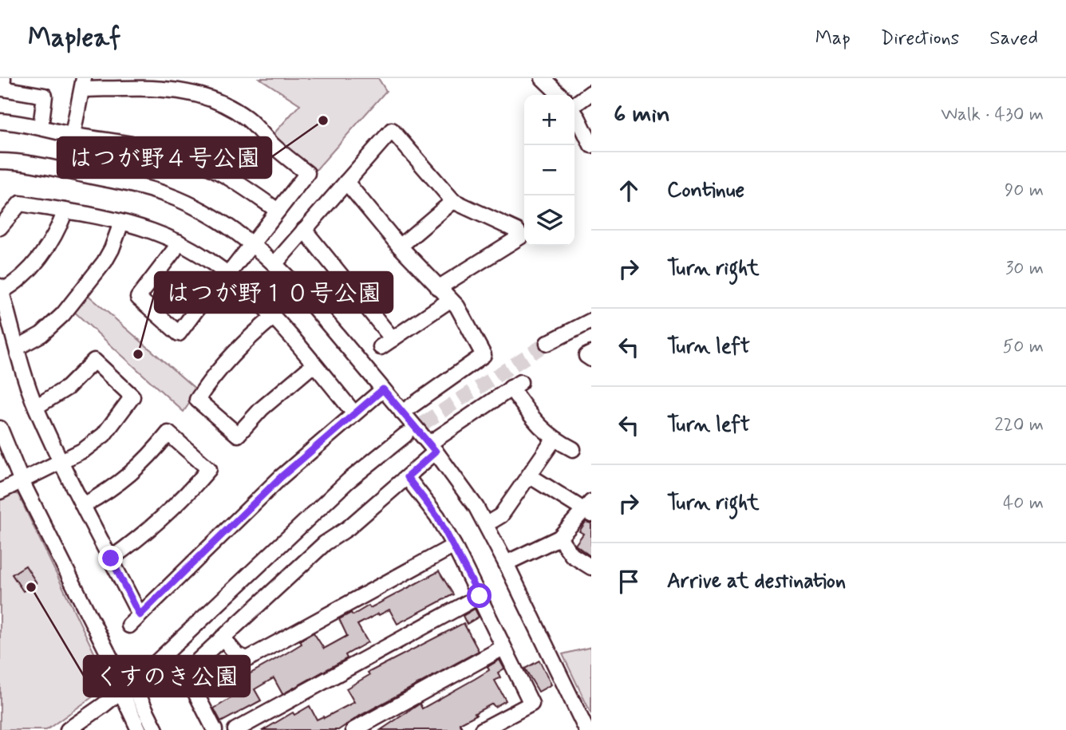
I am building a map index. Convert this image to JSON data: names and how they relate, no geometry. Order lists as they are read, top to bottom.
{
  "places": ["はつが野４号公園", "はつが野１０号公園", "くすのき公園"],
  "page": {
    "header": "Mapleaf",
    "nav": ["Map", "Directions", "Saved"],
    "heading": ["6 min", "Walk · 430 m"],
    "map_buttons": ["+", "−"],
    "list": [
      ["Continue", "90 m"],
      ["Turn right", "30 m"],
      ["Turn left", "50 m"],
      ["Turn left", "220 m"],
      ["Turn right", "40 m"],
      "Arrive at destination"
    ]
  }
}
